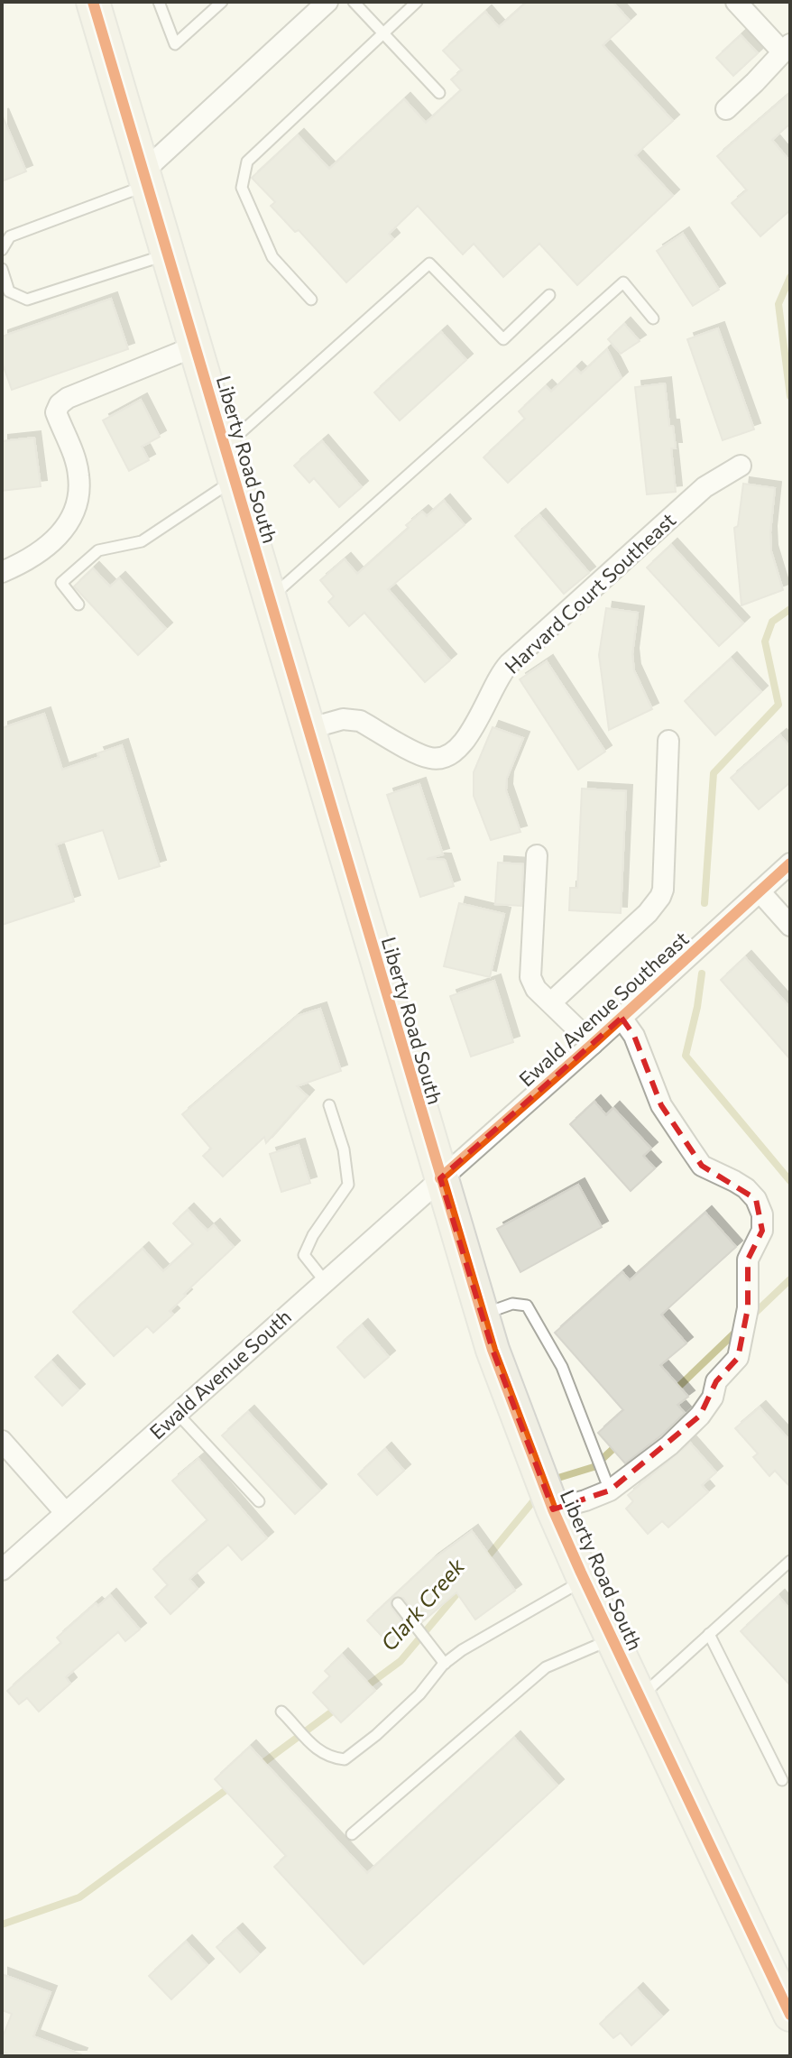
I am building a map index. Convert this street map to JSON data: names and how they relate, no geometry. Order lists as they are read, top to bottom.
{
  "streets": {
    "main road": ["Liberty Road South"],
    "street": ["Harvard Court Southeast", "Ewald Avenue Southeast", "Ewald Avenue South"]
  },
  "crossings": [
    ["Liberty Road South", "Harvard Court Southeast"],
    ["Liberty Road South", "Ewald Avenue Southeast"],
    ["Liberty Road South", "Ewald Avenue South"],
    ["Ewald Avenue Southeast", "Ewald Avenue South"]
  ],
  "water": ["Clark Creek"]
}
